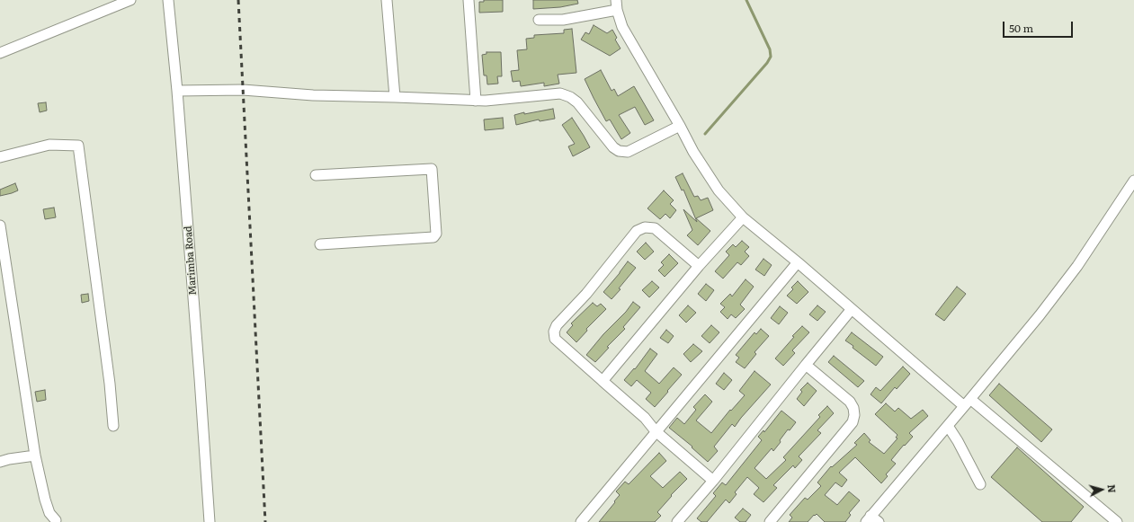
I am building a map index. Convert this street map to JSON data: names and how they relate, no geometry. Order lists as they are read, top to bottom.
{
  "streets": {
    "street": ["Marimba Road"]
  },
  "scale_bar": "50 m",
  "north": "right"
}
